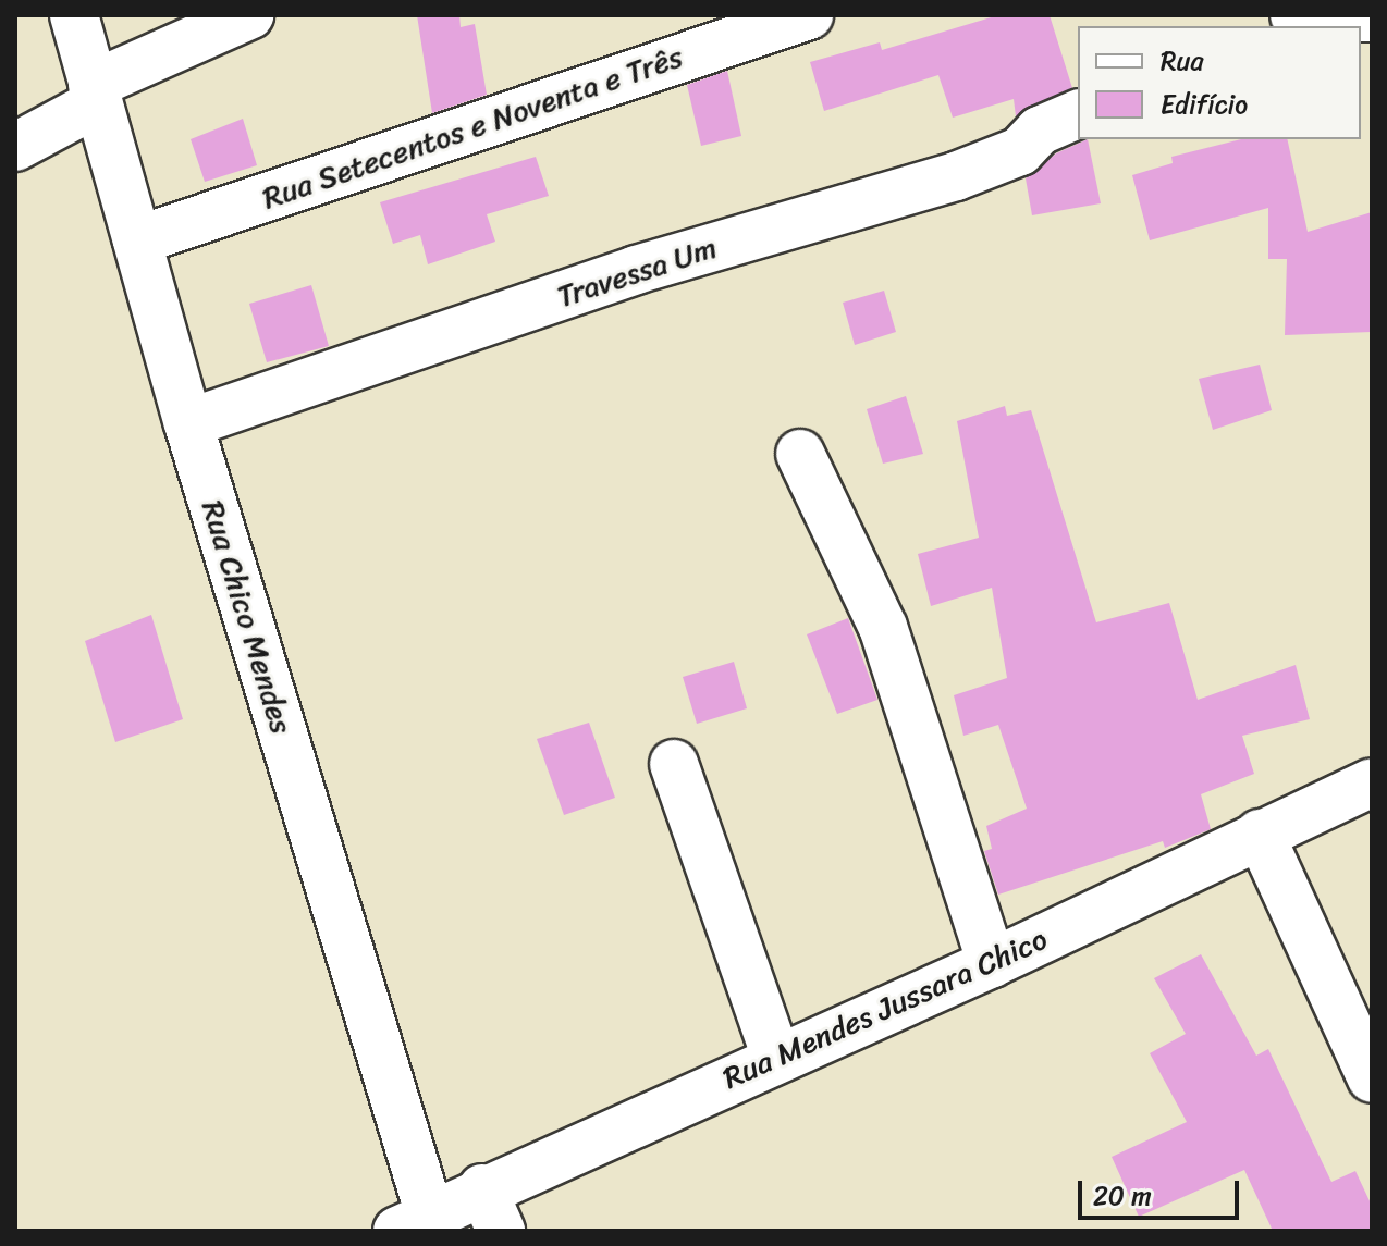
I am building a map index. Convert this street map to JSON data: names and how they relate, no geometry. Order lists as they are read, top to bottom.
{
  "streets": {
    "street": [
      "Rua Setecentos e Noventa e Três",
      "Travessa Um",
      "Rua Chico Mendes",
      "Rua Mendes Jussara Chico"
    ]
  },
  "crossings": [
    ["Rua Setecentos e Noventa e Três", "Rua Chico Mendes"],
    ["Travessa Um", "Rua Chico Mendes"],
    ["Rua Chico Mendes", "Rua Mendes Jussara Chico"]
  ],
  "legend": ["Rua", "Edifício"],
  "scale_bar": "20 m"
}
